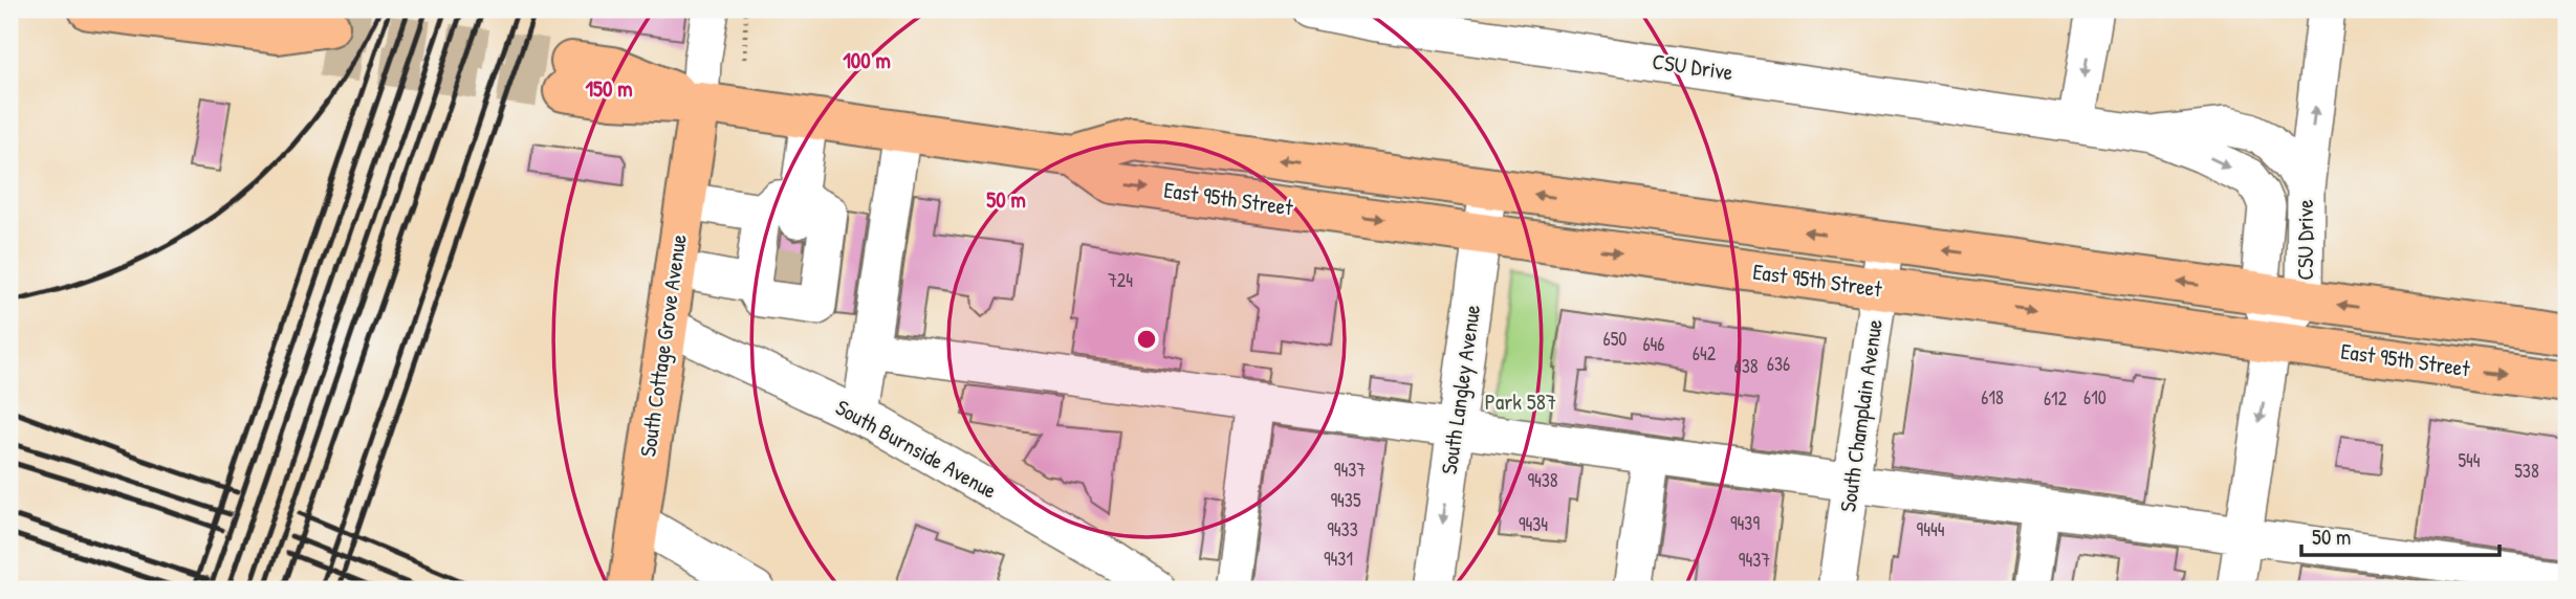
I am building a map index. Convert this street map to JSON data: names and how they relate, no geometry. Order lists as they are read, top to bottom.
{
  "streets": {
    "main road": ["East 95th Street", "South Cottage Grove Avenue"],
    "street": [
      "CSU Drive",
      "South Langley Avenue",
      "South Champlain Avenue",
      "South Burnside Avenue"
    ]
  },
  "crossings": [
    ["CSU Drive", "East 95th Street"],
    ["East 95th Street", "South Cottage Grove Avenue"],
    ["East 95th Street", "South Langley Avenue"],
    ["East 95th Street", "South Champlain Avenue"],
    ["South Cottage Grove Avenue", "South Burnside Avenue"]
  ],
  "parks": ["Park 587"],
  "house_numbers": [
    "724",
    "650",
    "646",
    "642",
    "636",
    "638",
    "618",
    "610",
    "612",
    "544",
    "9437",
    "538",
    "9438",
    "9435",
    "9439",
    "9434",
    "9433",
    "9444",
    "9431",
    "9437"
  ],
  "scale_bar": "50 m",
  "rings": ["100 m", "150 m", "50 m"]
}
